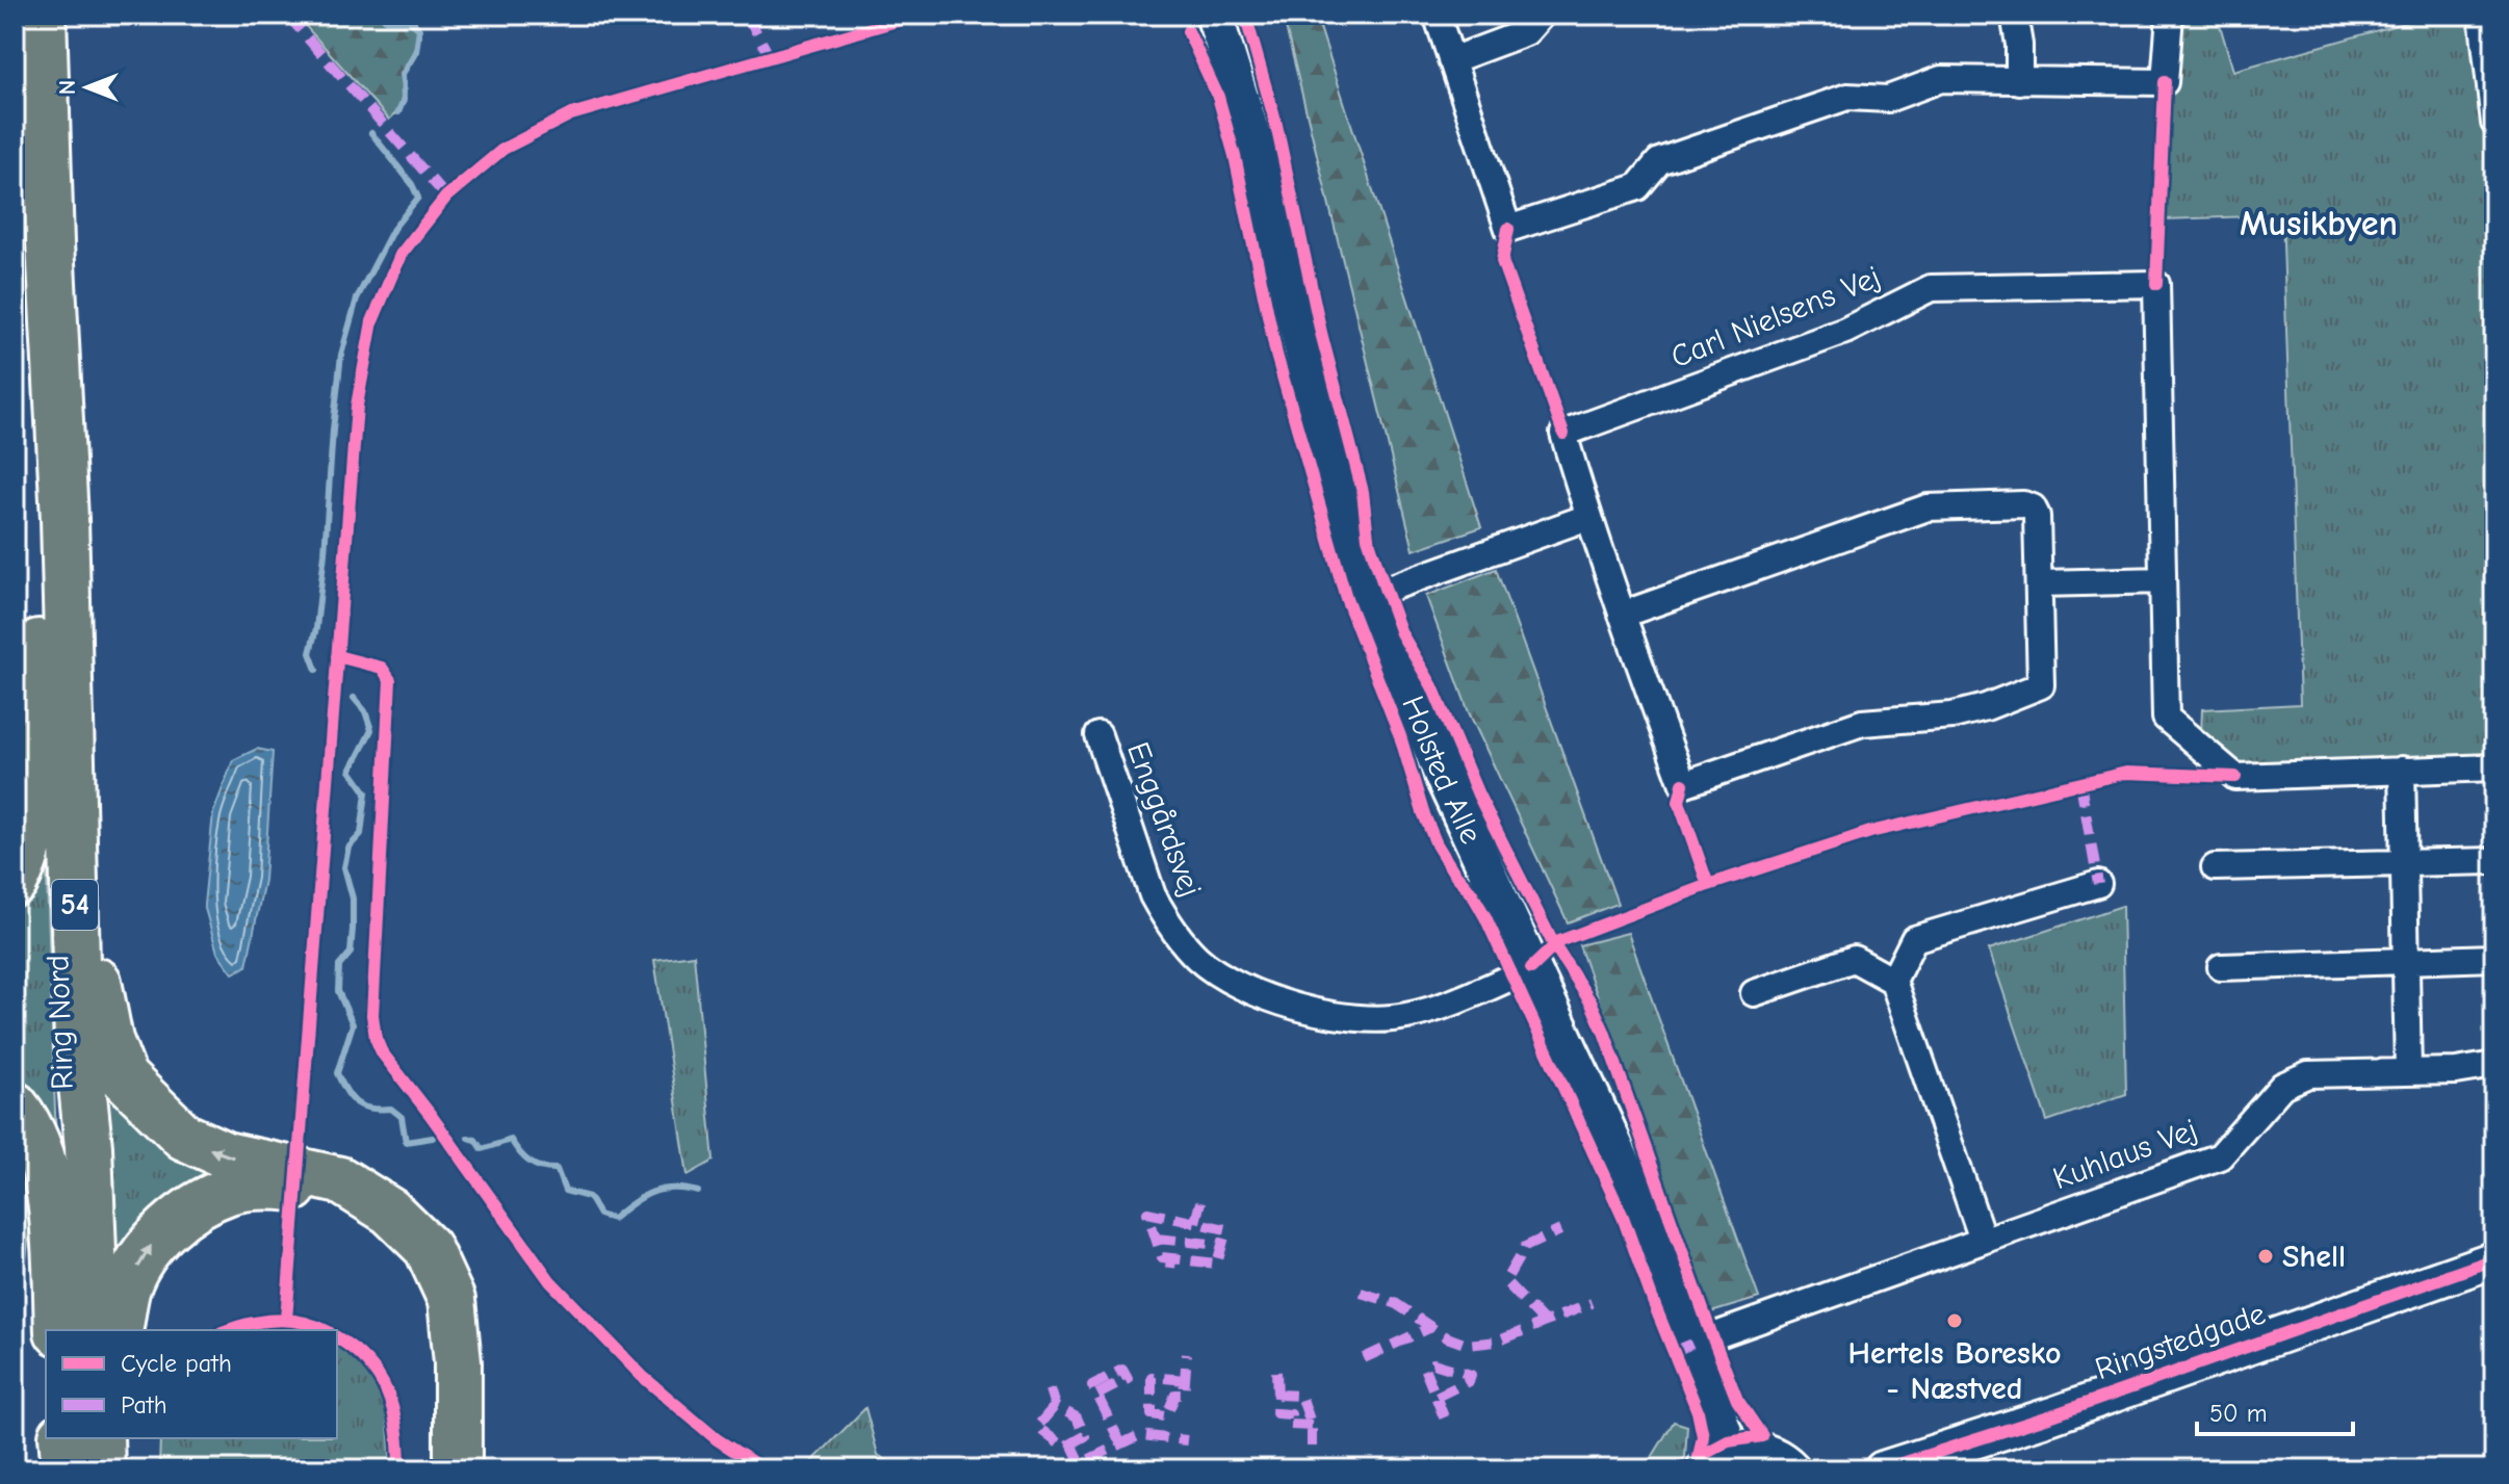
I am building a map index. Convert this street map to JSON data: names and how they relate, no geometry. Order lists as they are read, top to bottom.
{
  "streets": {
    "highway": ["54", "Ring Nord"],
    "street": [
      "Carl Nielsens Vej",
      "Holsted Alle",
      "Enggårdsvej",
      "Kuhlaus Vej",
      "Ringstedgade"
    ]
  },
  "crossings": [
    ["Holsted Alle", "Enggårdsvej"],
    ["Holsted Alle", "Kuhlaus Vej"]
  ],
  "districts": ["Musikbyen"],
  "places": ["Shell", "Hertels Boresko - Næstved"],
  "legend": ["Cycle path", "Path"],
  "scale_bar": "50 m",
  "north": "left"
}
